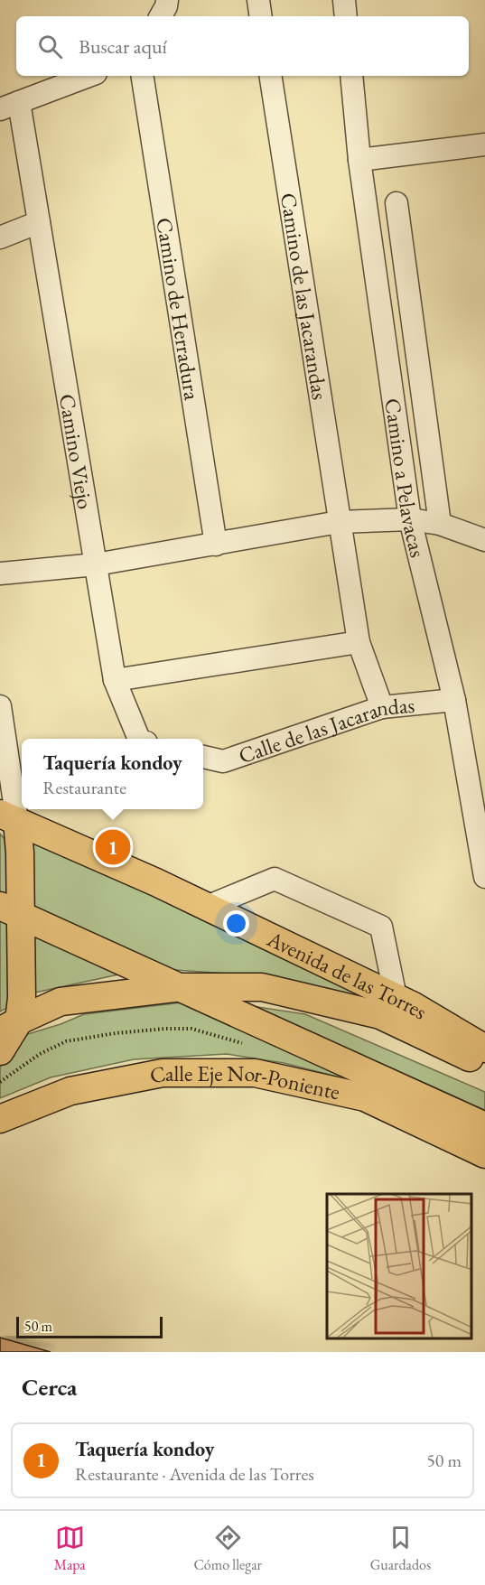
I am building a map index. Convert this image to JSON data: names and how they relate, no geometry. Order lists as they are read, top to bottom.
{
  "streets": {
    "main road": ["Avenida de las Torres", "Calle Eje Nor-Poniente"],
    "street": [
      "Camino de las Jacarandas",
      "Camino de Herradura",
      "Camino Viejo",
      "Camino a Pelavacas",
      "Calle de las Jacarandas"
    ]
  },
  "crossings": [
    ["Camino de las Jacarandas", "Calle de las Jacarandas"],
    ["Camino a Pelavacas", "Calle de las Jacarandas"]
  ],
  "scale_bar": "50 m",
  "page": {
    "search": "Buscar aquí",
    "popup": ["Taquería kondoy", "Restaurante"],
    "pins": "1",
    "scale": "50 m",
    "heading": "Cerca",
    "list": [
      {
        "mark": "1",
        "name": "Taquería kondoy",
        "note": "Restaurante · Avenida de las Torres",
        "value": "50 m"
      }
    ],
    "nav": ["Mapa", "Cómo llegar", "Guardados"]
  }
}
